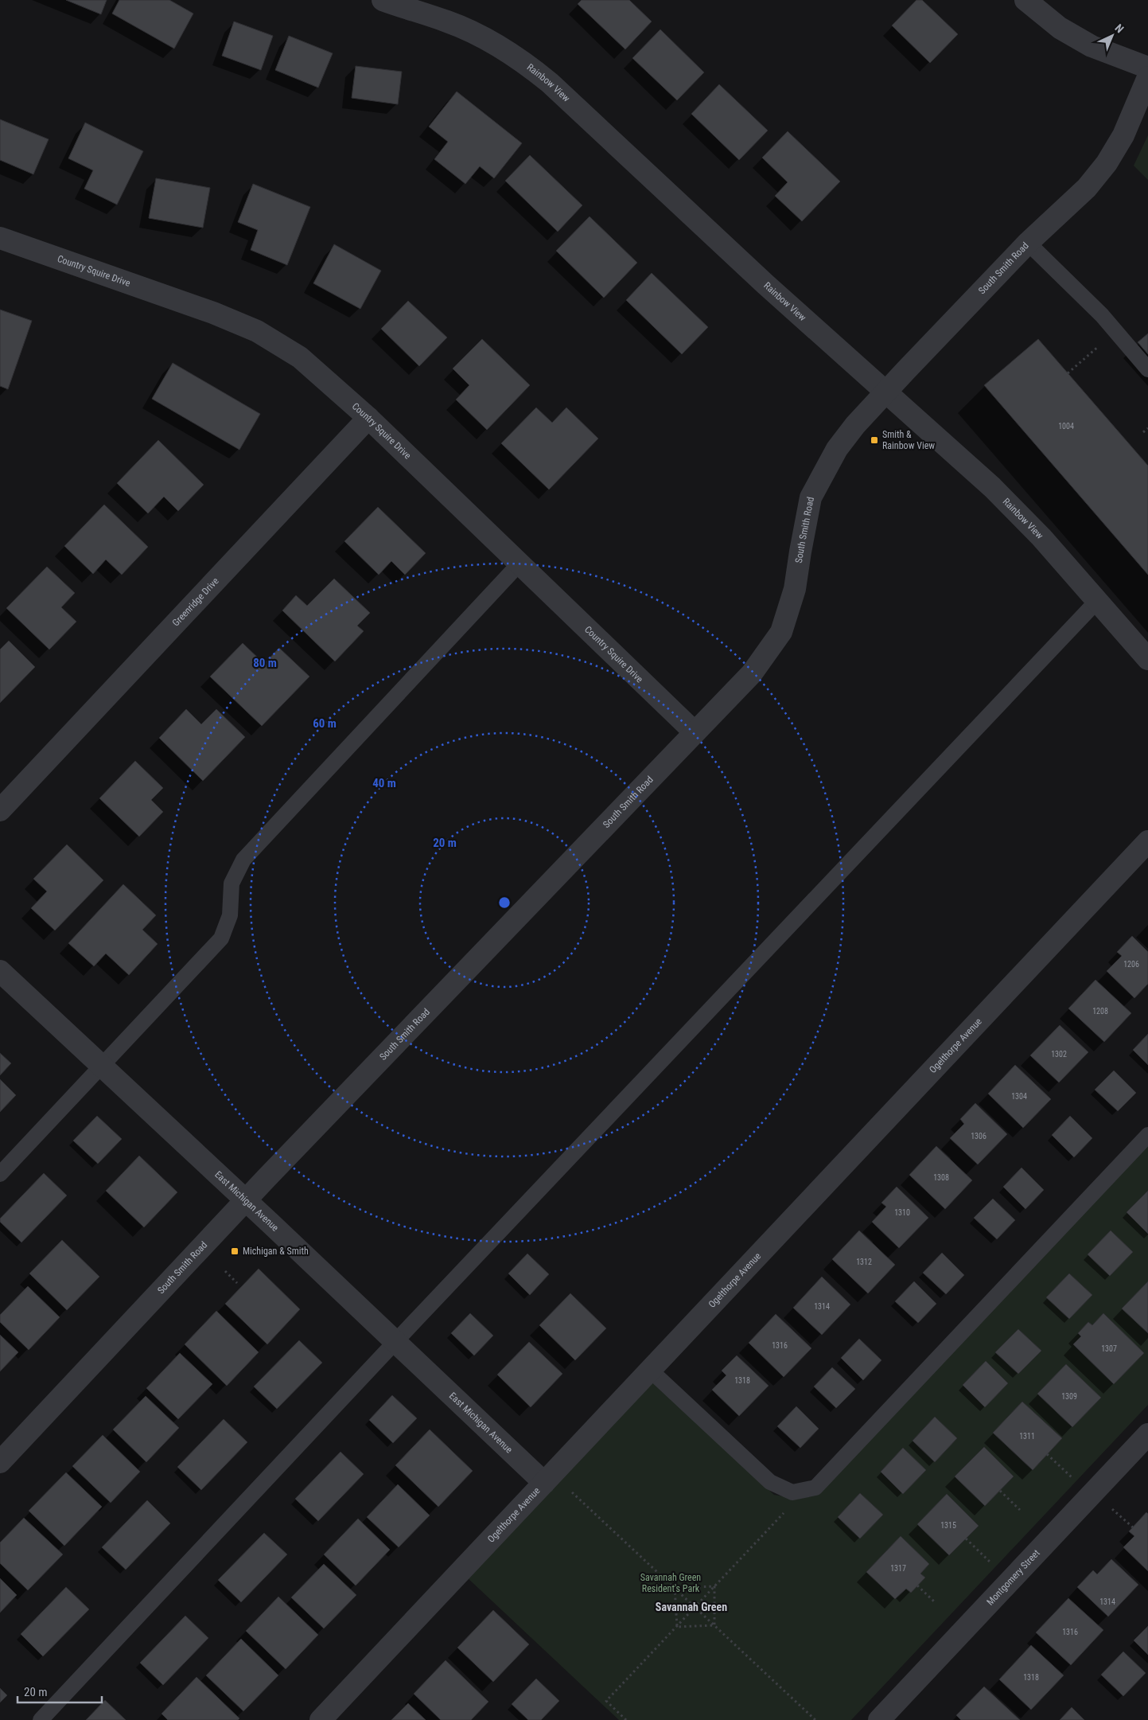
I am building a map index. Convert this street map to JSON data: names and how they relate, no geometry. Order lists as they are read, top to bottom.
{
  "streets": {
    "street": [
      "Rainbow View",
      "South Smith Road",
      "Country Squire Drive",
      "Greenridge Drive",
      "Ogelthorpe Avenue",
      "East Michigan Avenue",
      "Montgomery Street"
    ]
  },
  "crossings": [
    ["Rainbow View", "South Smith Road"],
    ["South Smith Road", "Country Squire Drive"],
    ["South Smith Road", "East Michigan Avenue"],
    ["Country Squire Drive", "Greenridge Drive"],
    ["Ogelthorpe Avenue", "East Michigan Avenue"]
  ],
  "districts": ["Savannah Green"],
  "parks": ["Savannah Green Resident's Park"],
  "places": {
    "transit": ["Smith & Rainbow View", "Michigan & Smith"]
  },
  "house_numbers": [
    "1004",
    "1206",
    "1208",
    "1302",
    "1304",
    "1306",
    "1308",
    "1310",
    "1312",
    "1314",
    "1316",
    "1307",
    "1318",
    "1309",
    "1311",
    "1315",
    "1317",
    "1314",
    "1316",
    "1318"
  ],
  "scale_bar": "20 m",
  "north": "top right",
  "rings": [
    "80 m",
    "60 m",
    "40 m",
    "20 m"
  ]
}
